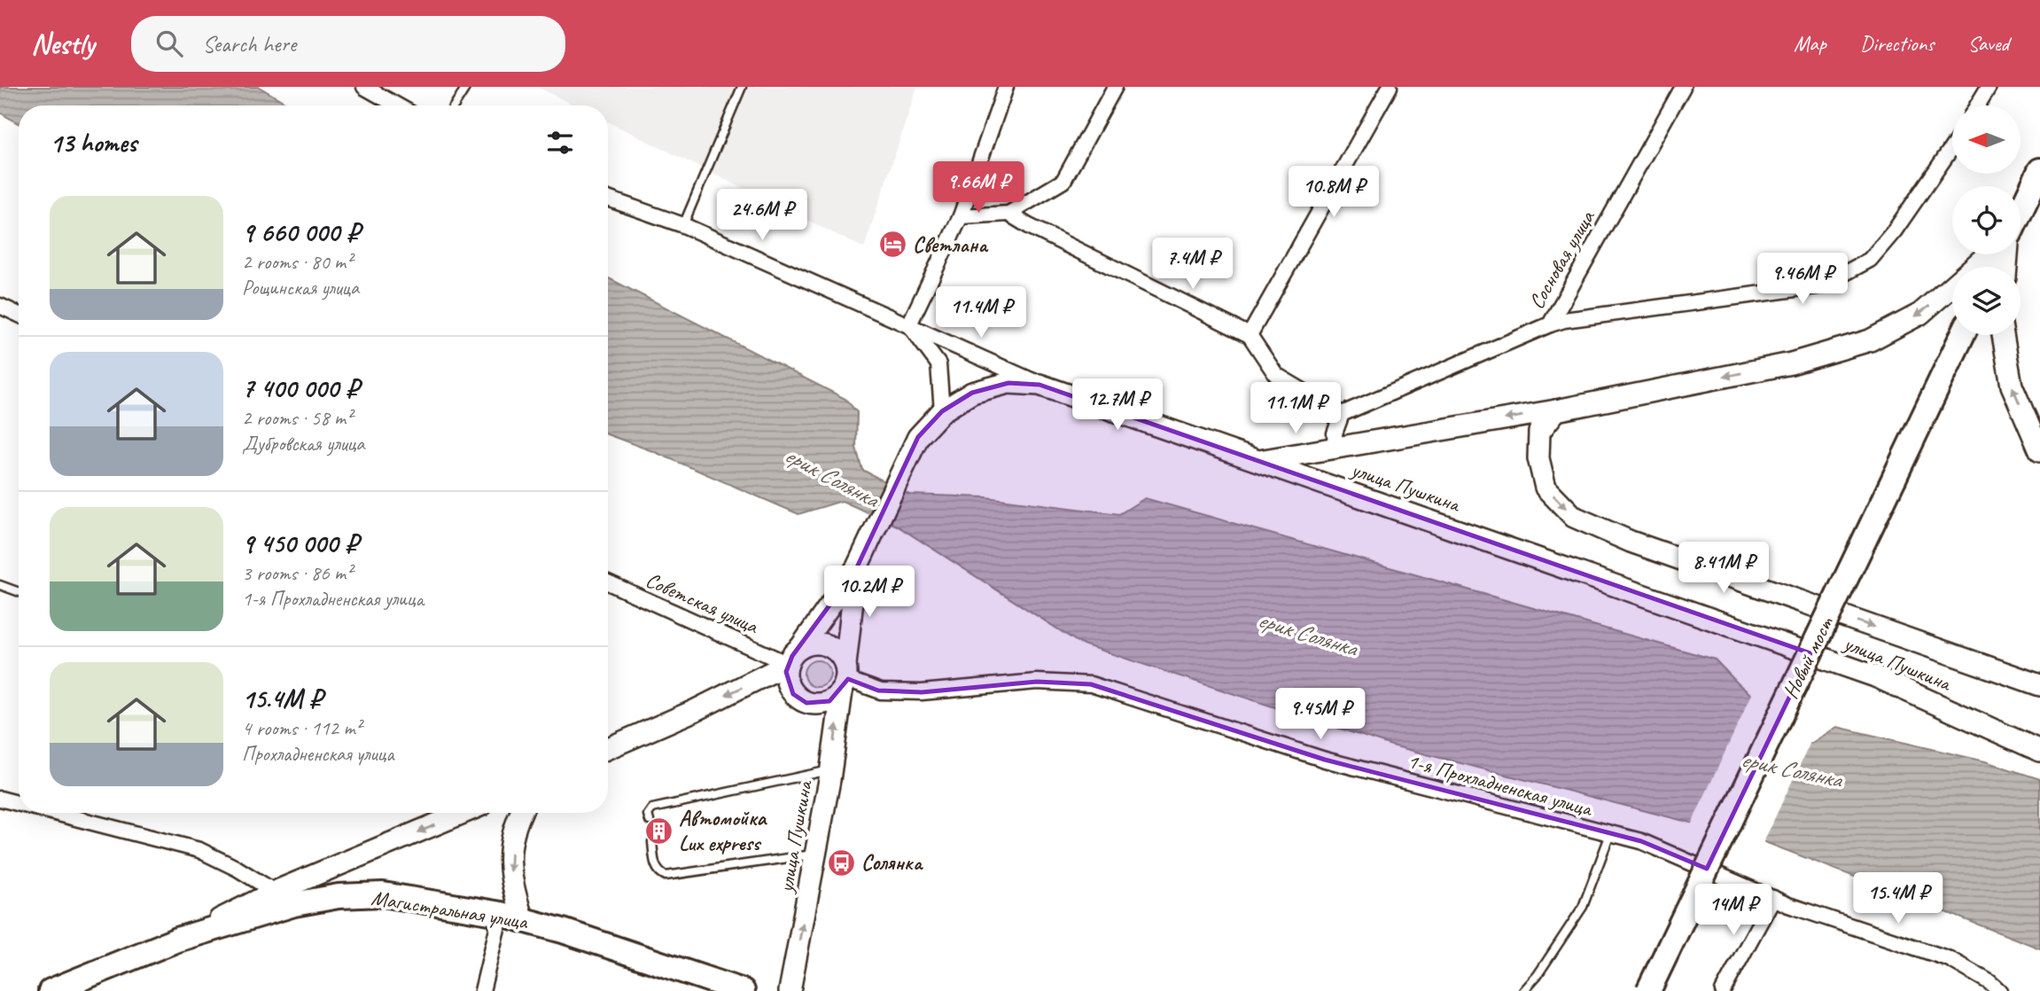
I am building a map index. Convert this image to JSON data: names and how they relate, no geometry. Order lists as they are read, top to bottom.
{
  "streets": {
    "highway": ["Новый мост", "Магистральная улица"],
    "main road": ["улица Пушкина"],
    "street": ["Сосновая улица", "Советская улица", "1-я Прохладненская улица"]
  },
  "crossings": [
    ["улица Пушкина", "Советская улица"],
    ["улица Пушкина", "1-я Прохладненская улица"],
    ["Советская улица", "1-я Прохладненская улица"]
  ],
  "water": ["ерик Солянка"],
  "places": {
    "hotel": ["Светлана"],
    "building": ["Автомойка Lux express"],
    "bus stop": ["Солянка"]
  },
  "north": "left",
  "page": {
    "header": "Nestly",
    "search": "Search here",
    "nav": ["Map", "Directions", "Saved"],
    "heading": "13 homes",
    "price": [
      "9.66M ₽",
      "10.8M ₽",
      "24.6M ₽",
      "7.4M ₽",
      "9.46M ₽",
      "11.4M ₽",
      "12.7M ₽",
      "11.1M ₽",
      "8.41M ₽",
      "10.2M ₽",
      "9.45M ₽",
      "15.4M ₽",
      "14M ₽"
    ],
    "list": [
      {
        "name": "9 660 000 ₽",
        "note": "2 rooms · 80 m² · Рощинская улица"
      },
      {
        "name": "7 400 000 ₽",
        "note": "2 rooms · 58 m² · Дубровская улица"
      },
      {
        "name": "9 450 000 ₽",
        "note": "3 rooms · 86 m² · 1-я Прохладненская улица"
      },
      {
        "name": "15.4M ₽",
        "note": "4 rooms · 112 m² · Прохладненская улица"
      }
    ]
  }
}
